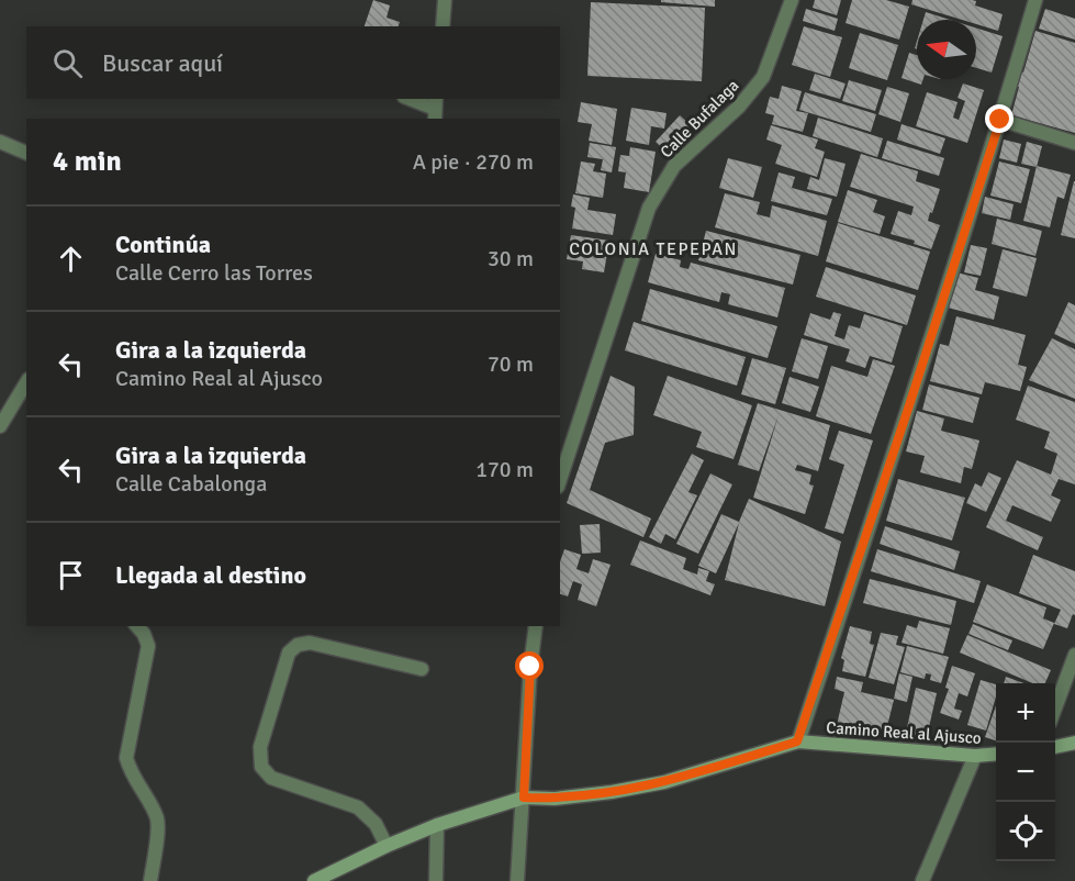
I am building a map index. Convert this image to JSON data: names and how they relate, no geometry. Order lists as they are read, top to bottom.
{
  "streets": {
    "street": ["Calle Bufalaga", "Camino Real al Ajusco"]
  },
  "districts": ["COLONIA TEPEPAN"],
  "north": "left",
  "page": {
    "search": "Buscar aquí",
    "heading": ["4 min", "A pie · 270 m"],
    "list": [
      ["Continúa", "Calle Cerro las Torres", "30 m"],
      ["Gira a la izquierda", "Camino Real al Ajusco", "70 m"],
      ["Gira a la izquierda", "Calle Cabalonga", "170 m"],
      "Llegada al destino"
    ],
    "map_buttons": ["+", "−"]
  }
}
